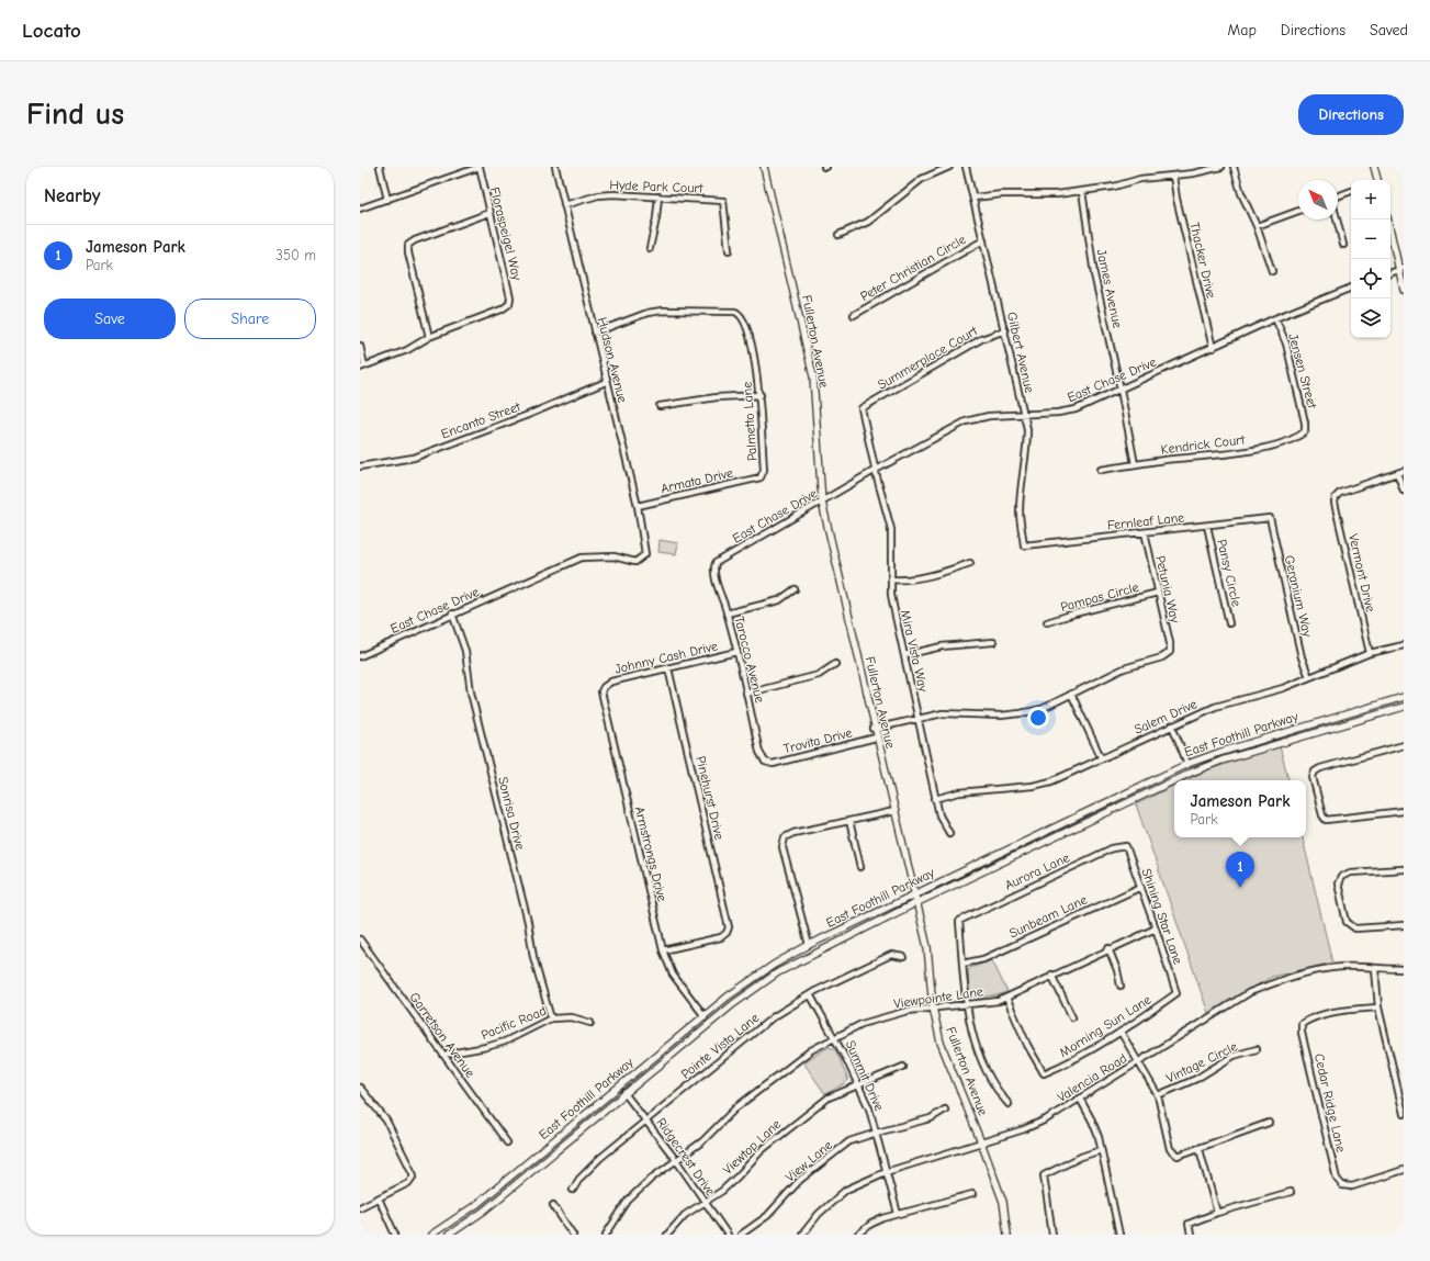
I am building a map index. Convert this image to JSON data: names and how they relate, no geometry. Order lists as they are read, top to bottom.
{
  "streets": {
    "main road": ["Fullerton Avenue", "East Foothill Parkway"],
    "street": [
      "Hyde Park Court",
      "Floraspeigel Way",
      "Thacker Drive",
      "Peter Christian Circle",
      "James Avenue",
      "Gilbert Avenue",
      "Summerplace Court",
      "Hudson Avenue",
      "Jensen Street",
      "East Chase Drive",
      "Encanto Street",
      "Palmetto Lane",
      "Kendrick Court",
      "Armata Drive",
      "Fernleaf Lane",
      "Pansy Circle",
      "Vermont Drive",
      "Petunia Way",
      "Geranium Way",
      "Pampas Circle",
      "Mira Vista Way",
      "Johnny Cash Drive",
      "Tarocco Avenue",
      "Salem Drive",
      "Trovita Drive",
      "Pinehurst Drive",
      "Sonrisa Drive",
      "Armstrongs Drive",
      "Aurora Lane",
      "Sunbeam Lane",
      "Shining Star Lane",
      "Viewpointe Lane",
      "Pacific Road",
      "Morning Sun Lane",
      "Garretson Avenue",
      "Pointe Vista Lane",
      "Vintage Circle",
      "Summit Drive",
      "Valencia Road",
      "Cedar Ridge Lane",
      "Viewtop Lane",
      "Ridgecrest Drive",
      "View Lane"
    ]
  },
  "crossings": [
    ["Hyde Park Court", "Hudson Avenue"],
    ["Thacker Drive", "East Chase Drive"],
    ["Peter Christian Circle", "Gilbert Avenue"],
    ["James Avenue", "East Chase Drive"],
    ["James Avenue", "Kendrick Court"],
    ["Fullerton Avenue", "East Chase Drive"],
    ["Fullerton Avenue", "East Foothill Parkway"],
    ["Fullerton Avenue", "Trovita Drive"],
    ["Fullerton Avenue", "Viewpointe Lane"],
    ["Fullerton Avenue", "Valencia Road"],
    ["Gilbert Avenue", "Summerplace Court"],
    ["Gilbert Avenue", "East Chase Drive"],
    ["Gilbert Avenue", "Fernleaf Lane"],
    ["Summerplace Court", "Mira Vista Way"],
    ["Hudson Avenue", "East Chase Drive"],
    ["Hudson Avenue", "Encanto Street"],
    ["Hudson Avenue", "Palmetto Lane"],
    ["Hudson Avenue", "Armata Drive"],
    ["Jensen Street", "East Chase Drive"],
    ["Jensen Street", "Kendrick Court"],
    ["East Chase Drive", "Mira Vista Way"],
    ["East Chase Drive", "Tarocco Avenue"],
    ["East Chase Drive", "Sonrisa Drive"],
    ["Palmetto Lane", "Armata Drive"],
    ["Fernleaf Lane", "Pansy Circle"],
    ["Fernleaf Lane", "Petunia Way"],
    ["Fernleaf Lane", "Geranium Way"],
    ["Vermont Drive", "Salem Drive"],
    ["Petunia Way", "Pampas Circle"],
    ["Geranium Way", "Salem Drive"],
    ["Mira Vista Way", "Salem Drive"],
    ["Johnny Cash Drive", "Tarocco Avenue"],
    ["Johnny Cash Drive", "Pinehurst Drive"],
    ["Johnny Cash Drive", "Armstrongs Drive"],
    ["Tarocco Avenue", "Trovita Drive"],
    ["East Foothill Parkway", "Armstrongs Drive"],
    ["East Foothill Parkway", "Ridgecrest Drive"],
    ["Pinehurst Drive", "Armstrongs Drive"],
    ["Sonrisa Drive", "Pacific Road"],
    ["Aurora Lane", "Sunbeam Lane"],
    ["Aurora Lane", "Shining Star Lane"],
    ["Sunbeam Lane", "Shining Star Lane"],
    ["Shining Star Lane", "Viewpointe Lane"],
    ["Shining Star Lane", "Morning Sun Lane"],
    ["Viewpointe Lane", "Morning Sun Lane"],
    ["Viewpointe Lane", "Summit Drive"],
    ["Viewpointe Lane", "Ridgecrest Drive"],
    ["Pacific Road", "Garretson Avenue"],
    ["Pointe Vista Lane", "Summit Drive"],
    ["Pointe Vista Lane", "Ridgecrest Drive"],
    ["Summit Drive", "Valencia Road"],
    ["Summit Drive", "Viewtop Lane"],
    ["Summit Drive", "View Lane"],
    ["Viewtop Lane", "Ridgecrest Drive"]
  ],
  "north": "top left",
  "page": {
    "header": "Locato",
    "nav": ["Map", "Directions", "Saved"],
    "buttons": [
      "Directions",
      ["Save", "Share"]
    ],
    "title": "Find us",
    "heading": "Nearby",
    "map_buttons": ["+", "−"],
    "list": [
      {
        "mark": "1",
        "name": "Jameson Park",
        "note": "Park",
        "value": "350 m"
      }
    ],
    "popup": ["Jameson Park", "Park"],
    "pins": "1"
  }
}
